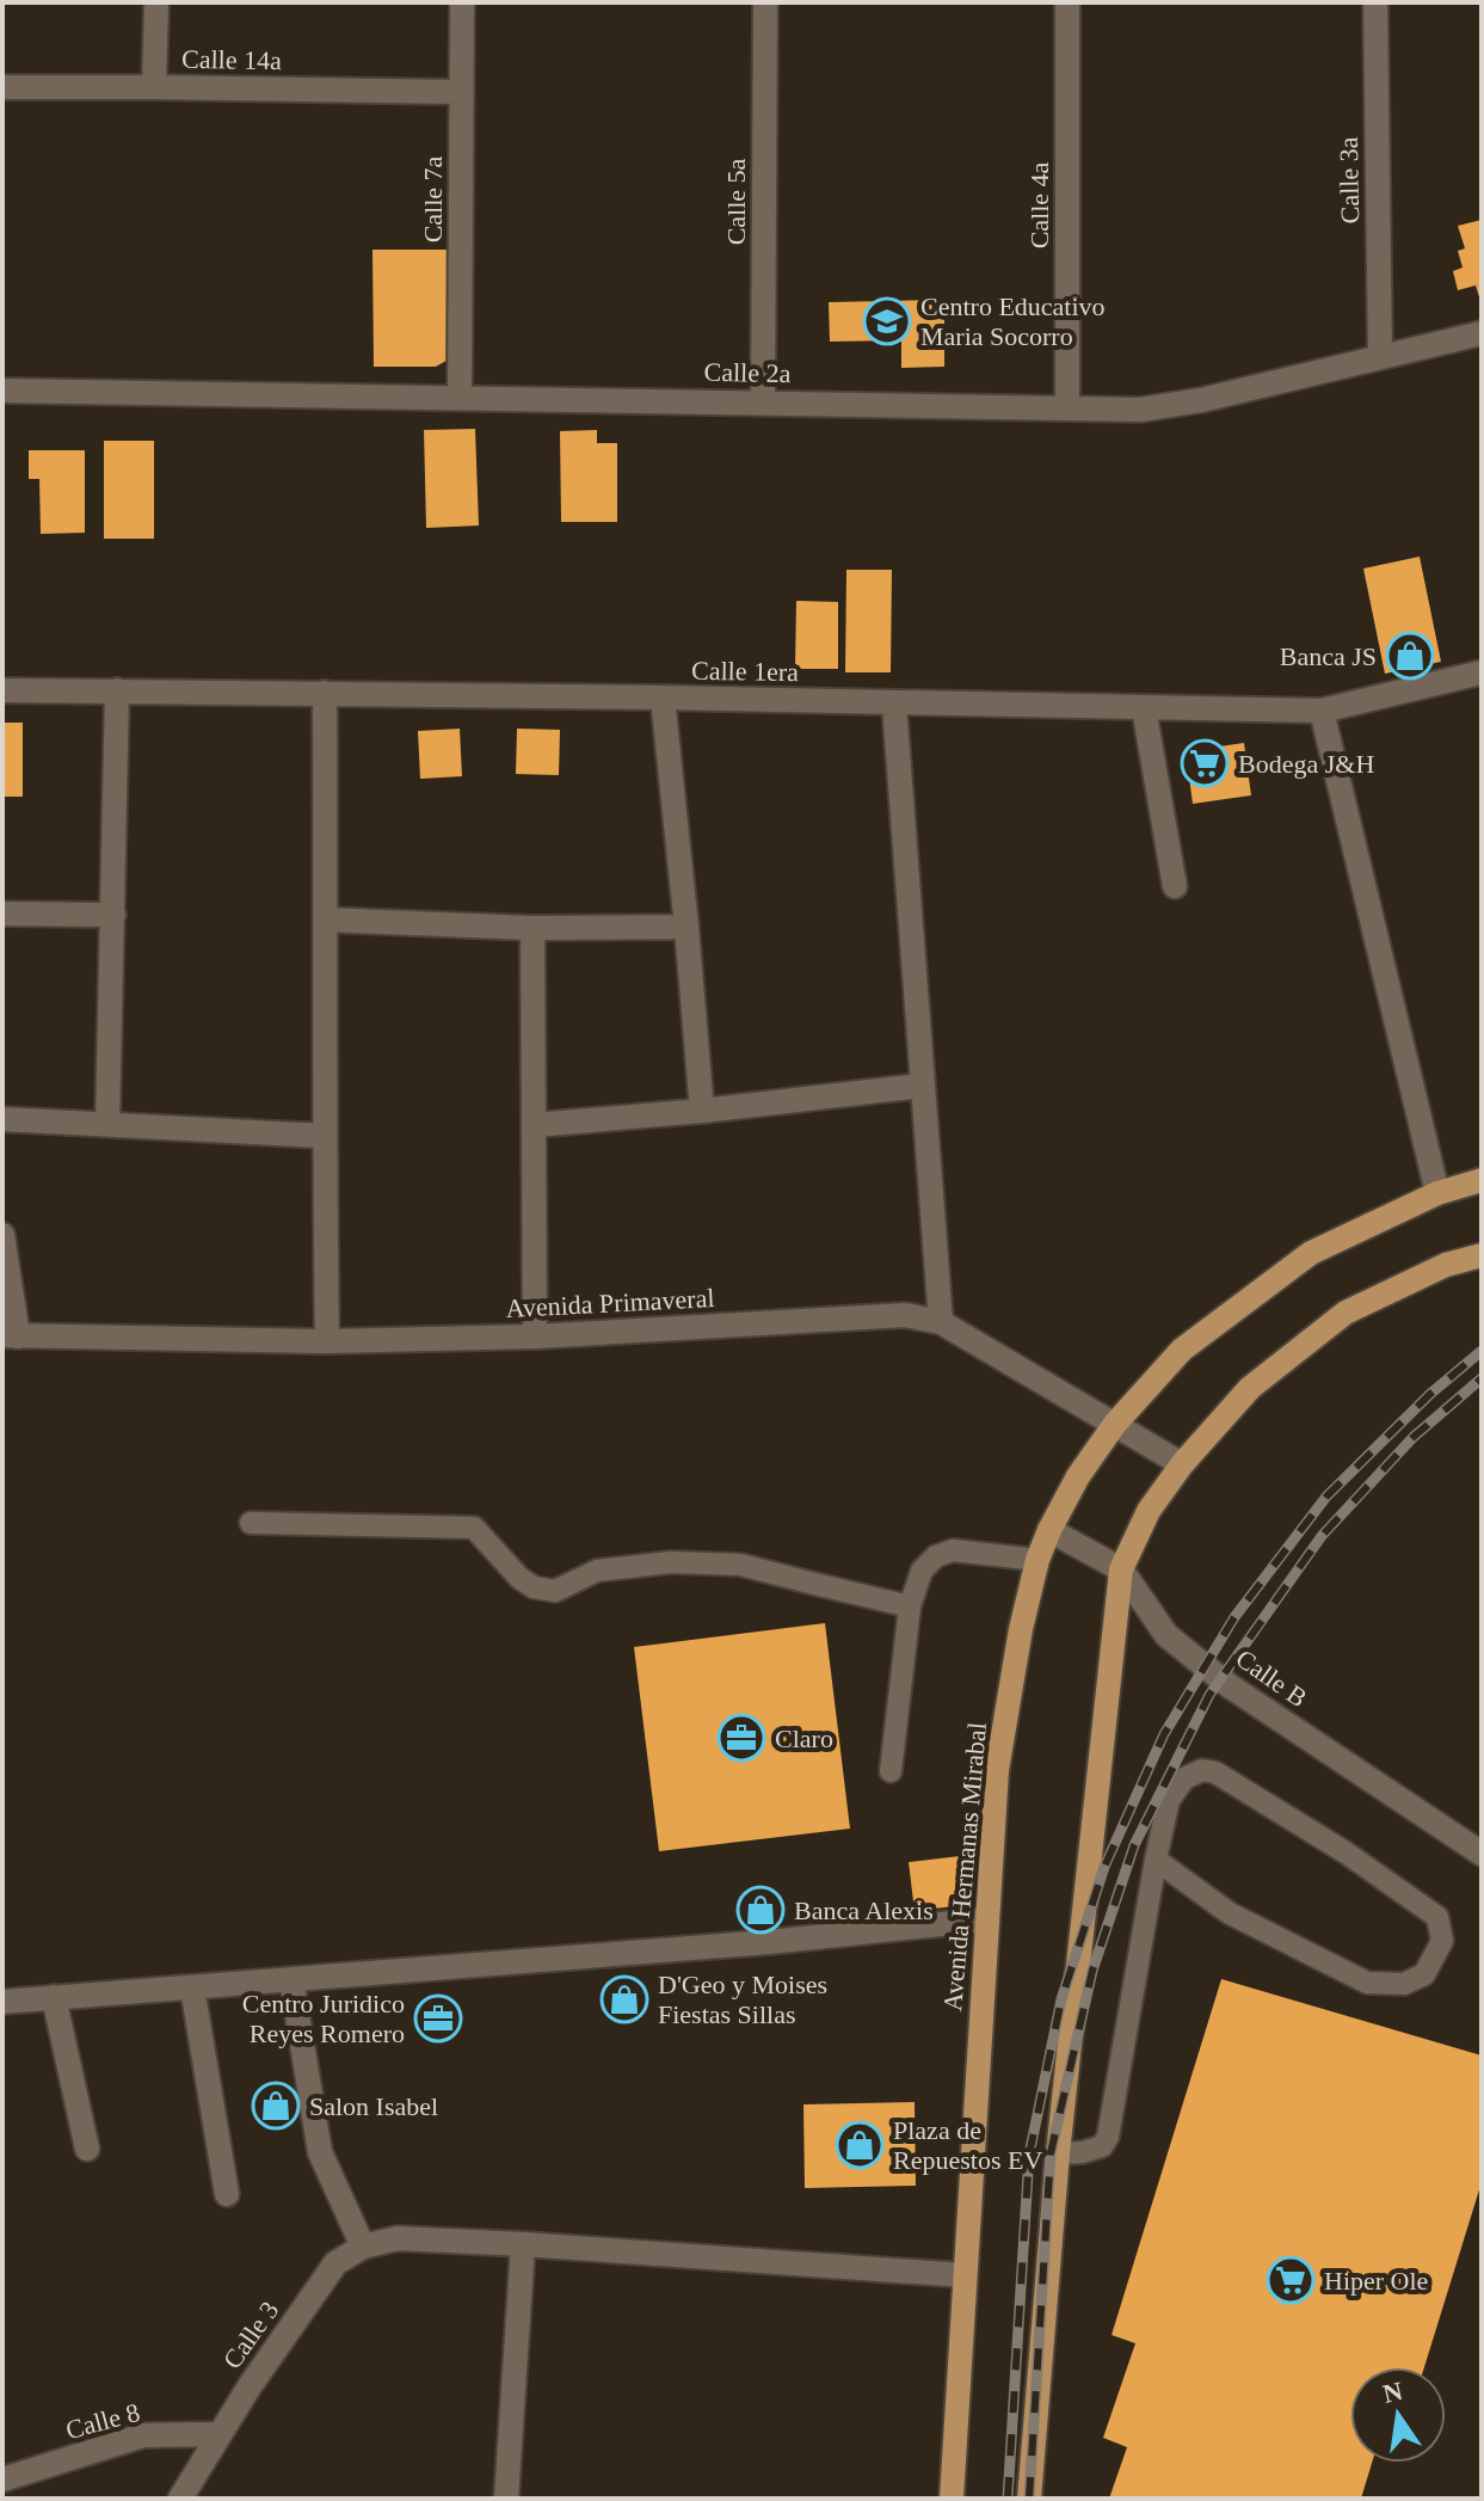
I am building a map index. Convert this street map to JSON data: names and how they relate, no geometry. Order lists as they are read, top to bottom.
{
  "streets": {
    "main road": ["Avenida Hermanas Mirabal"],
    "street": [
      "Calle 14a",
      "Calle 3a",
      "Calle 7a",
      "Calle 5a",
      "Calle 4a",
      "Calle 2a",
      "Calle 1era",
      "Avenida Primaveral",
      "Calle B",
      "Calle 3",
      "Calle 8"
    ]
  },
  "crossings": [
    ["Calle 14a", "Calle 7a"],
    ["Calle 3a", "Calle 2a"],
    ["Calle 7a", "Calle 2a"],
    ["Calle 5a", "Calle 2a"],
    ["Calle 4a", "Calle 2a"],
    ["Avenida Primaveral", "Avenida Hermanas Mirabal"],
    ["Calle B", "Avenida Hermanas Mirabal"],
    ["Avenida Hermanas Mirabal", "Calle 3"],
    ["Calle 3", "Calle 8"]
  ],
  "places": {
    "school or university": ["Centro Educativo Maria Socorro"],
    "shop": [
      "Banca JS",
      "Banca Alexis",
      "D'Geo y Moises Fiestas Sillas",
      "Salon Isabel",
      "Plaza de Repuestos EV"
    ],
    "supermarket": ["Bodega J&H", "Hiper Ole"],
    "office": ["Claro", "Centro Juridico Reyes Romero"]
  },
  "north": "top"
}
